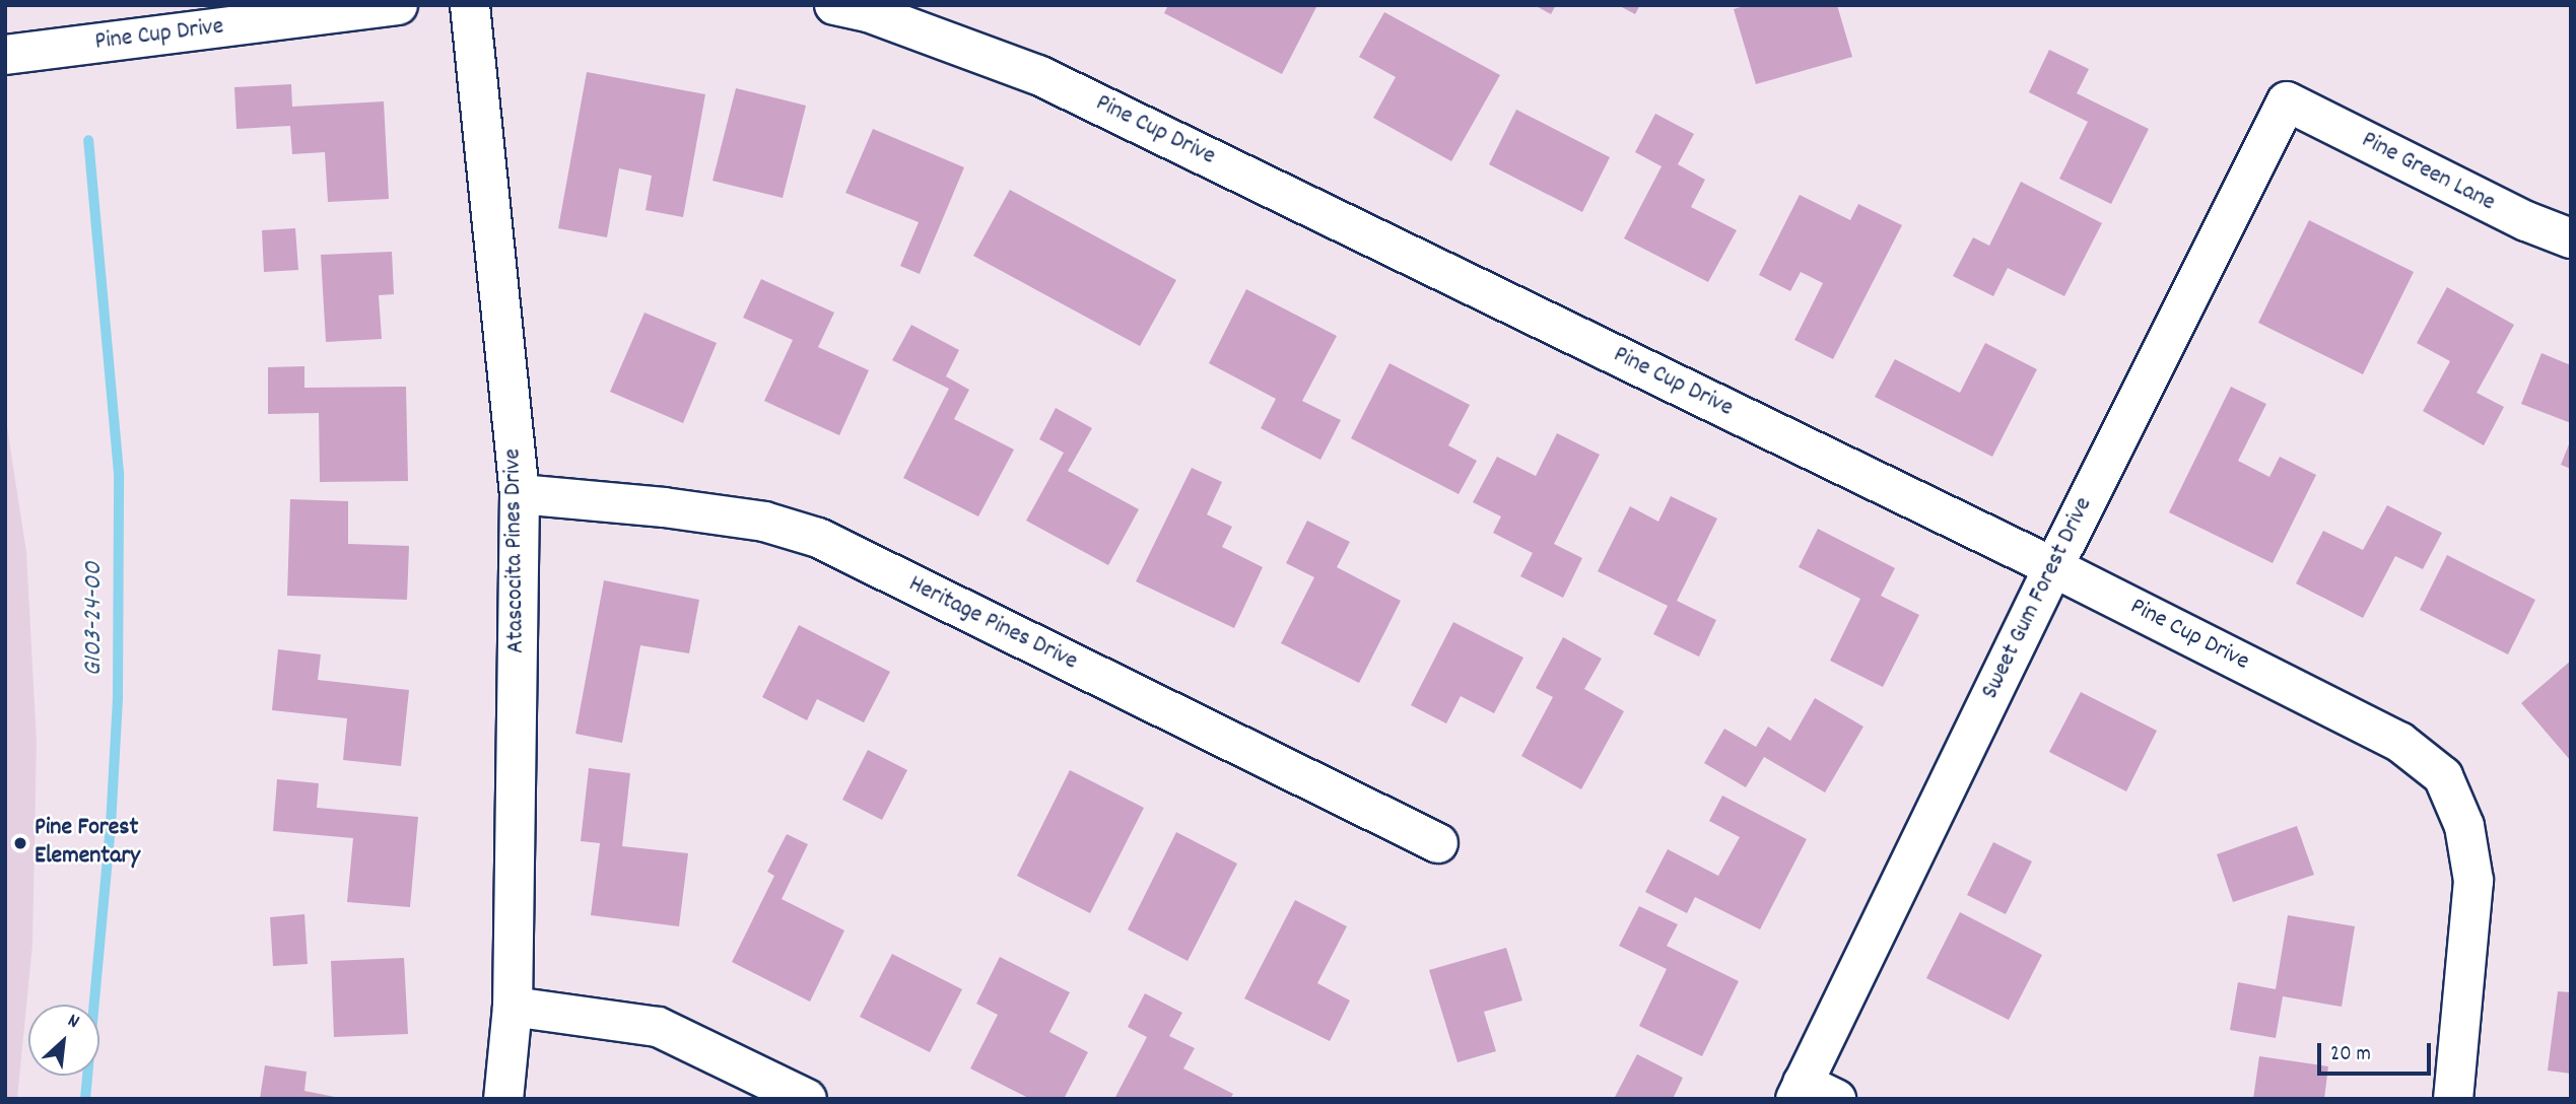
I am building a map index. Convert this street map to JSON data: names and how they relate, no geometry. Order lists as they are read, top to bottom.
{
  "streets": {
    "street": [
      "Pine Cup Drive",
      "Pine Green Lane",
      "Atascocita Pines Drive",
      "Sweet Gum Forest Drive",
      "Heritage Pines Drive"
    ]
  },
  "crossings": [
    ["Pine Cup Drive", "Sweet Gum Forest Drive"],
    ["Pine Green Lane", "Sweet Gum Forest Drive"],
    ["Atascocita Pines Drive", "Heritage Pines Drive"]
  ],
  "water": ["G103-24-00"],
  "places": ["Pine Forest Elementary"],
  "scale_bar": "20 m",
  "north": "top right"
}
